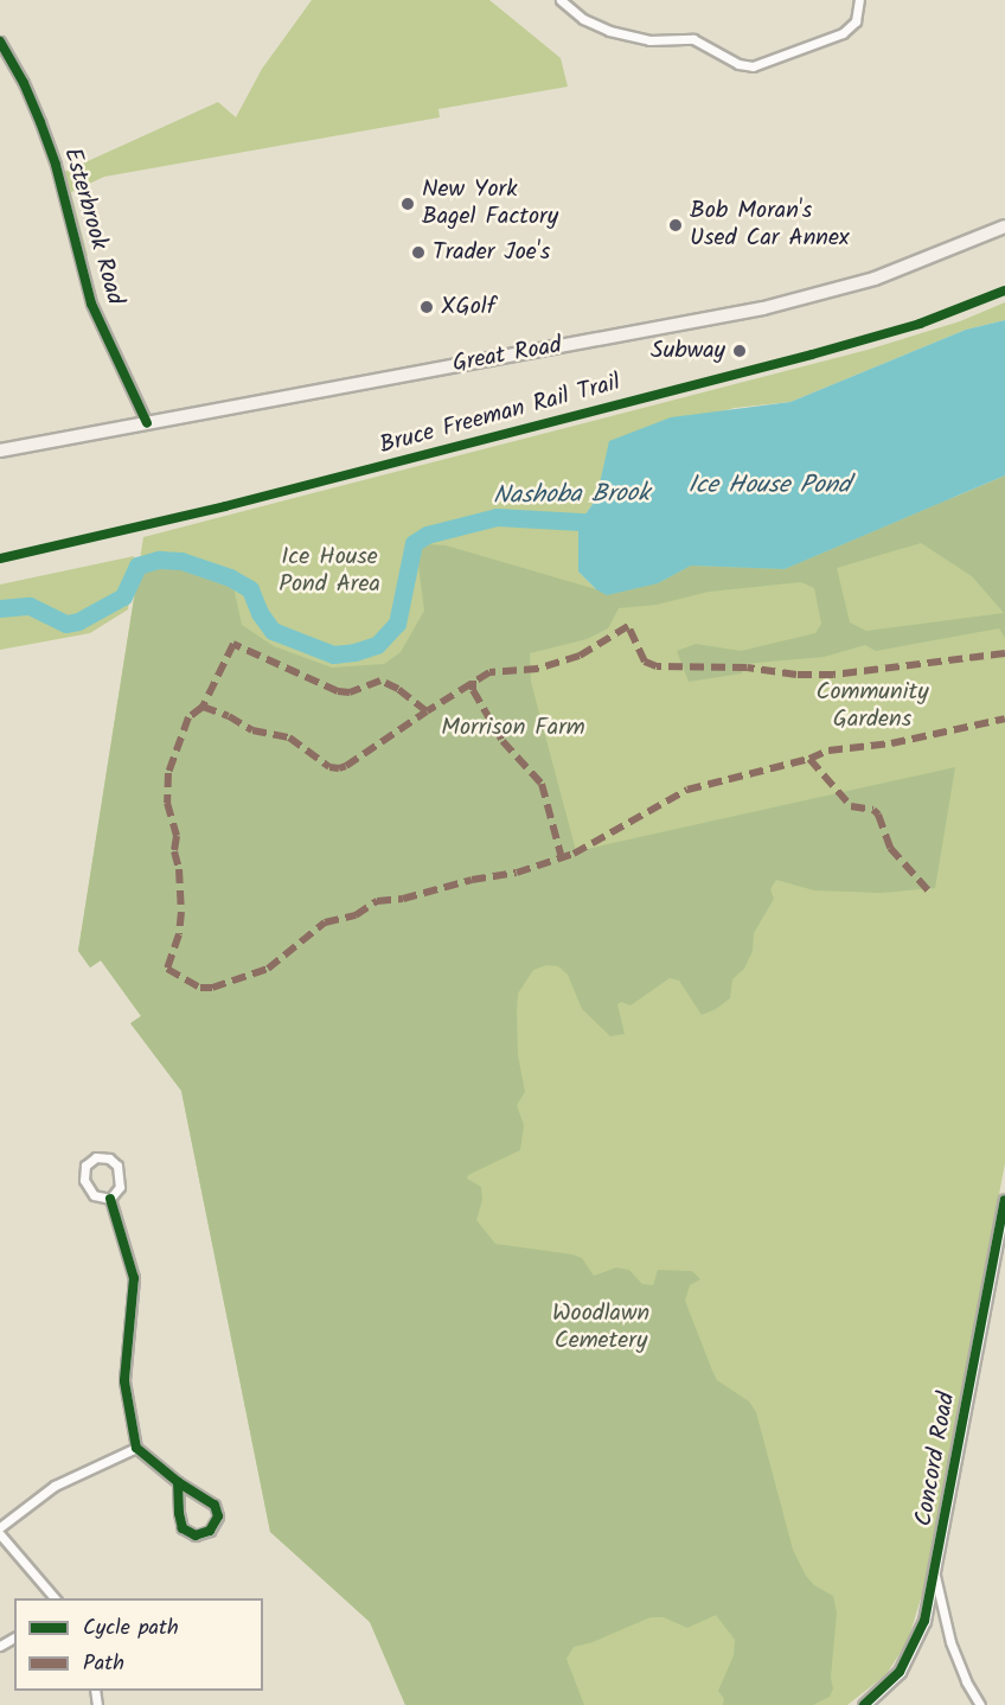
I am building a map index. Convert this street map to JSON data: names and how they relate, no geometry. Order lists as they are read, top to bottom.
{
  "streets": {
    "main road": ["Great Road"],
    "street": ["Esterbrook Road", "Concord Road"],
    "cycle path": ["Bruce Freeman Rail Trail"]
  },
  "crossings": [
    ["Esterbrook Road", "Great Road"]
  ],
  "water": ["Ice House Pond", "Nashoba Brook"],
  "parks": [
    "Ice House Pond Area",
    "Community Gardens",
    "Morrison Farm",
    "Woodlawn Cemetery"
  ],
  "places": [
    "New York Bagel Factory",
    "Bob Moran's Used Car Annex",
    "Trader Joe's",
    "XGolf",
    "Subway"
  ],
  "legend": ["Cycle path", "Path"]
}
